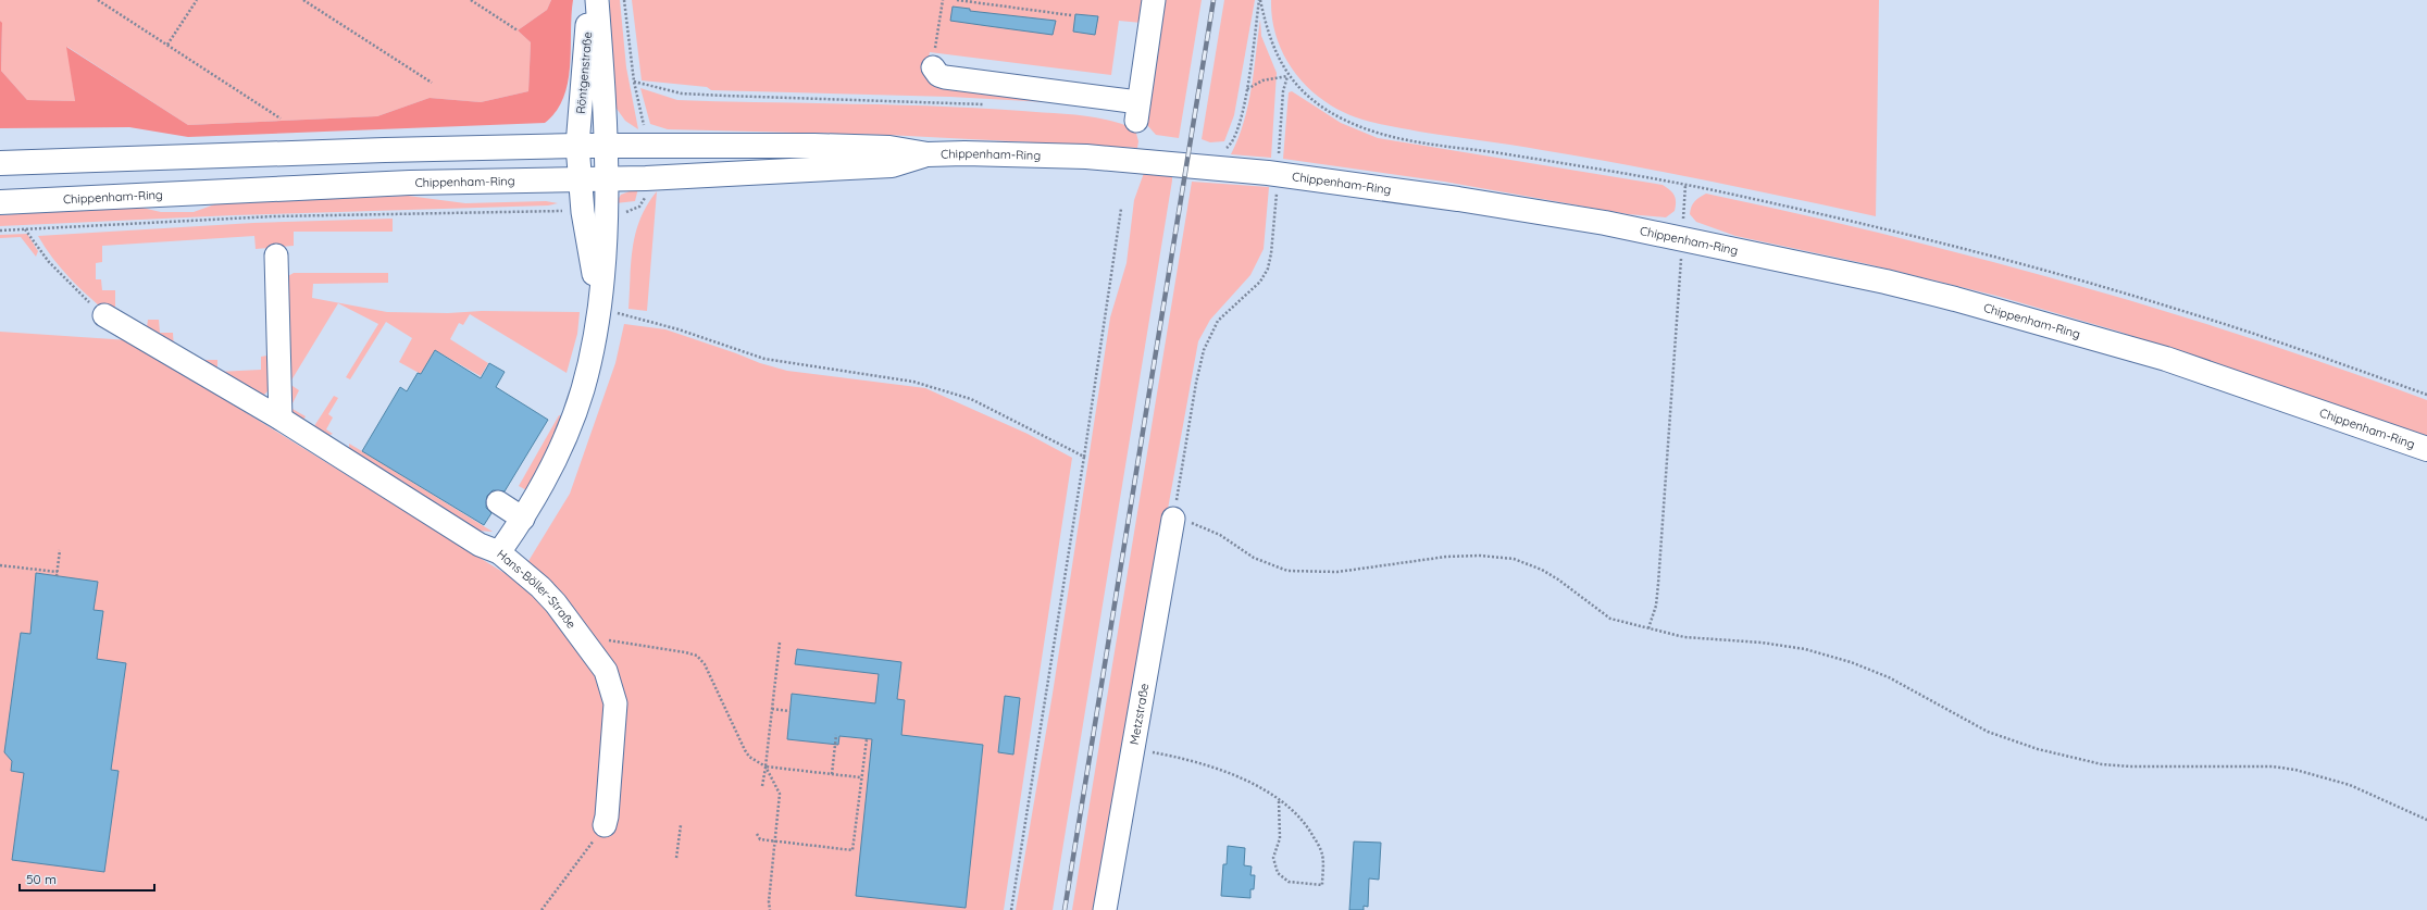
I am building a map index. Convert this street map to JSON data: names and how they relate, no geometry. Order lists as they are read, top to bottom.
{
  "streets": {
    "main road": ["Chippenham-Ring"],
    "street": ["Röntgenstraße", "Hans-Böller-Straße", "Metzstraße"]
  },
  "crossings": [
    ["Röntgenstraße", "Chippenham-Ring"],
    ["Röntgenstraße", "Hans-Böller-Straße"],
    ["Chippenham-Ring", "Hans-Böller-Straße"]
  ],
  "scale_bar": "50 m"
}
